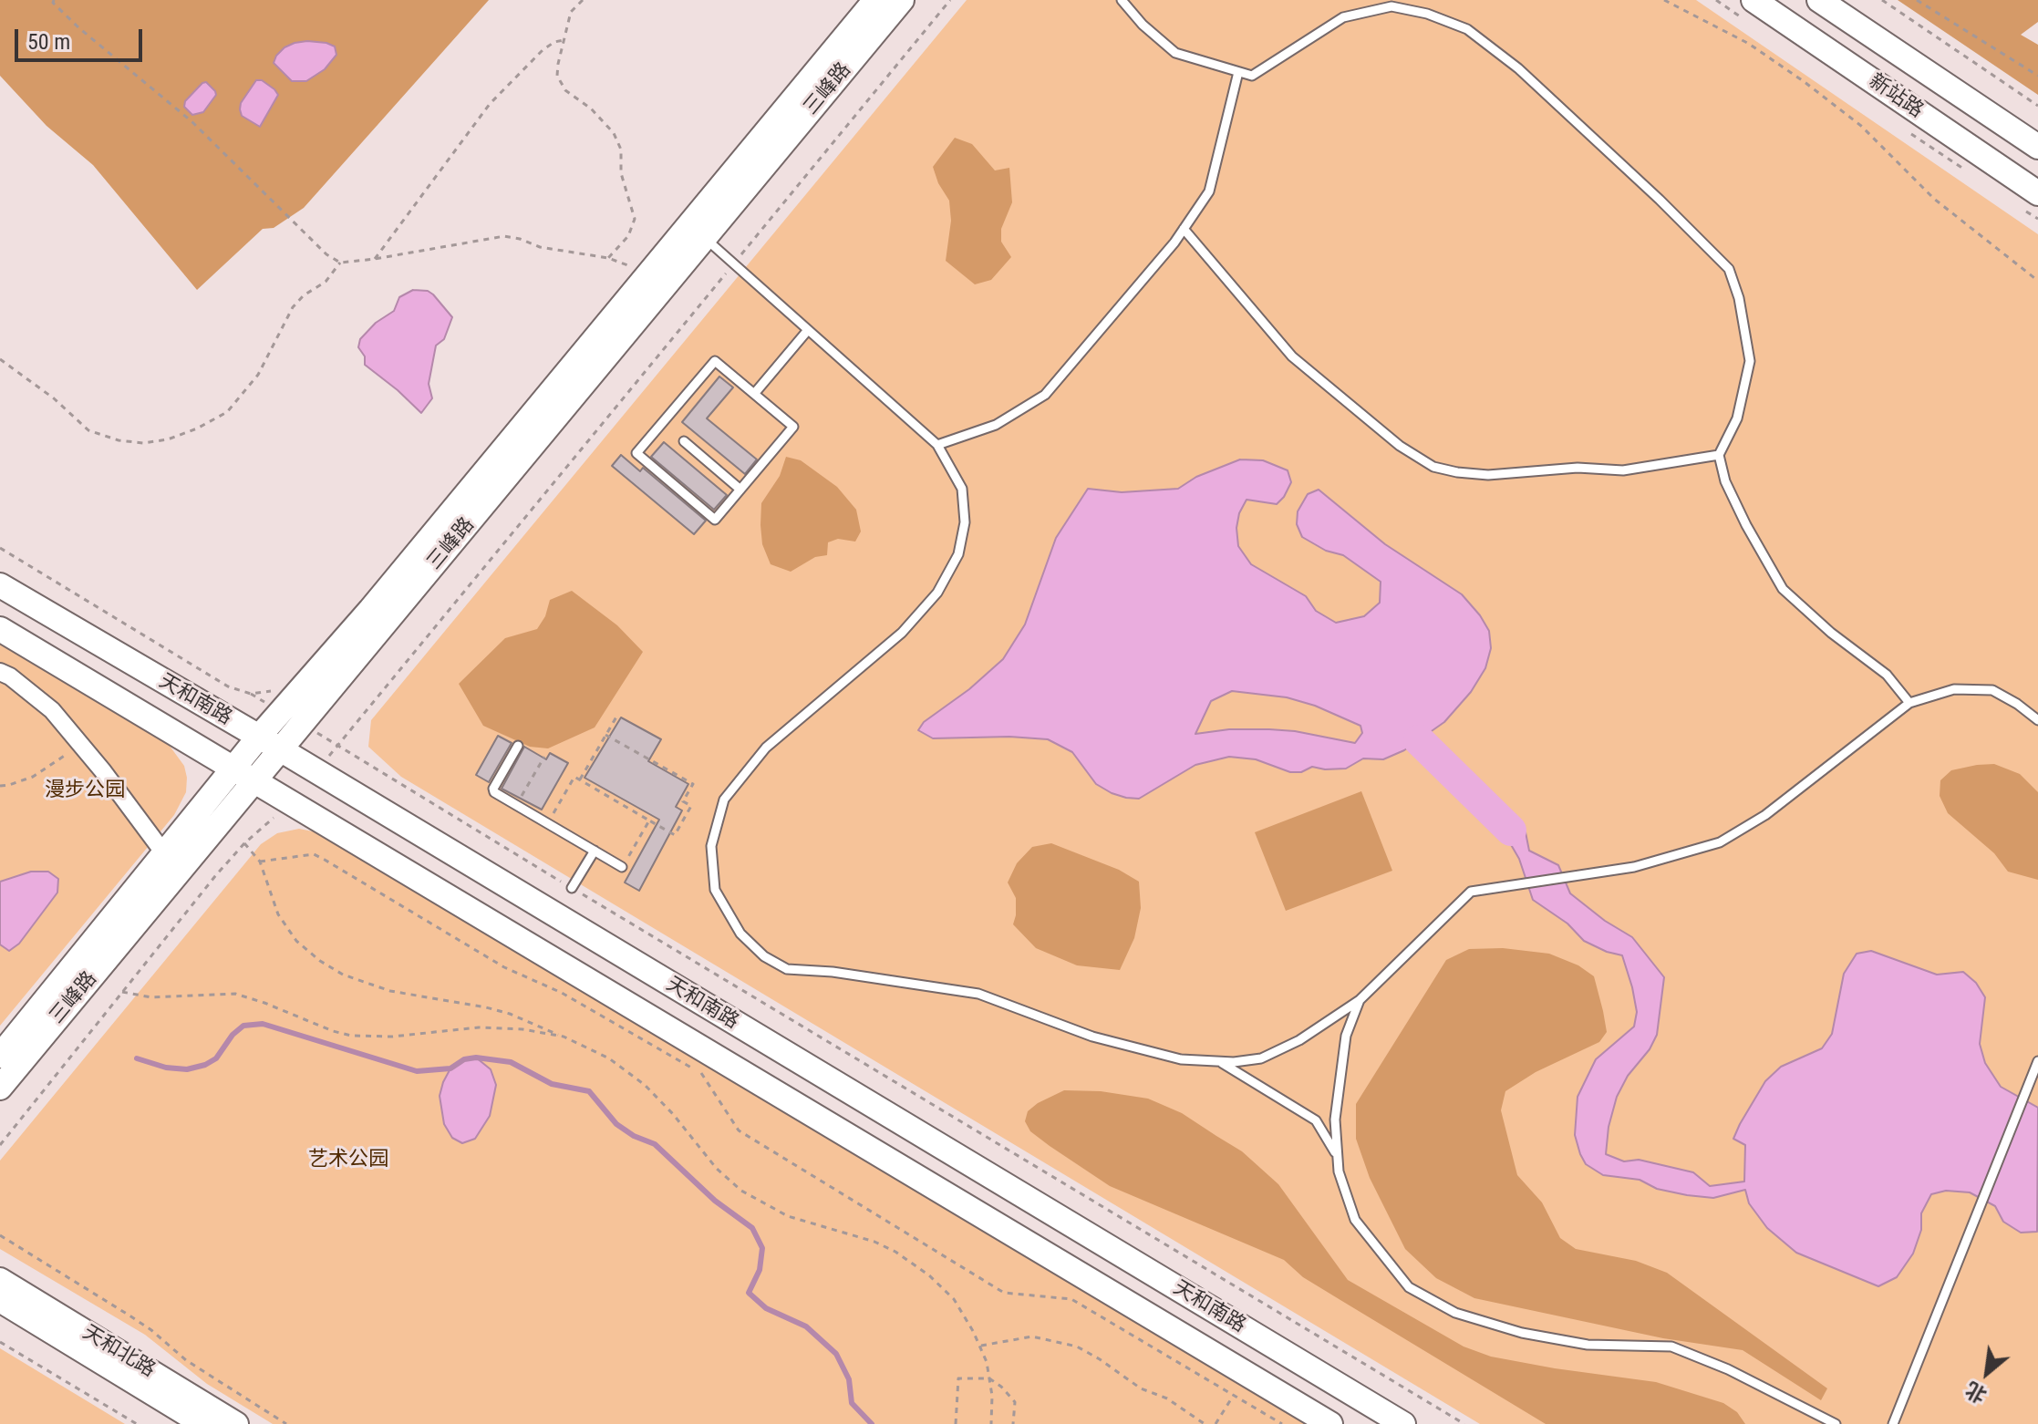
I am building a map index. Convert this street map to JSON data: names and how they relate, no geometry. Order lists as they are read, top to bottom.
{
  "streets": {
    "street": [
      "三峰路",
      "新站路",
      "天和南路",
      "天和北路"
    ]
  },
  "crossings": [
    ["三峰路", "天和南路"]
  ],
  "parks": ["漫步公园", "艺术公园"],
  "scale_bar": "50 m",
  "north": "bottom left"
}
